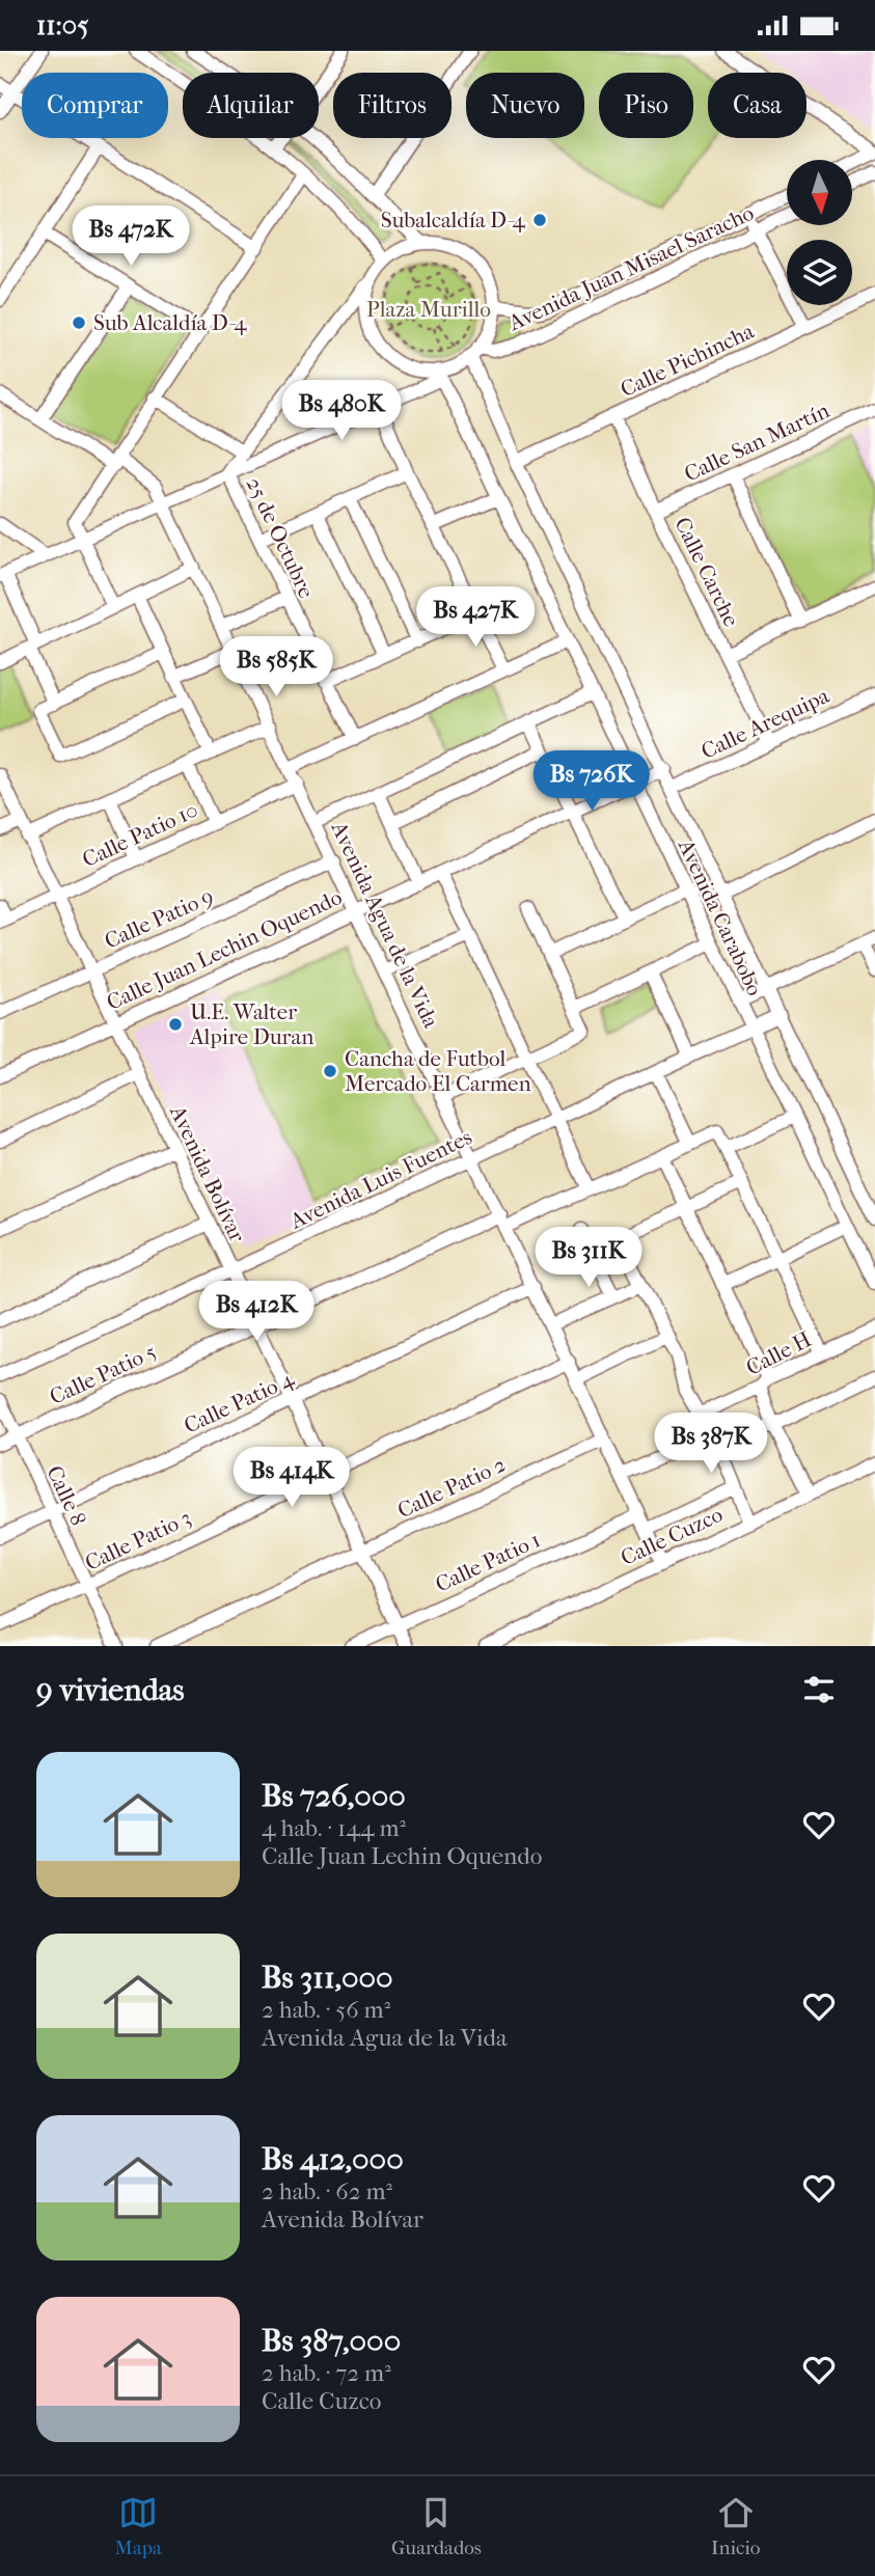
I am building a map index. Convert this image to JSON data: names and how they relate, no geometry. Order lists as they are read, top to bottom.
{
  "streets": {
    "street": [
      "Avenida Juan Misael Saracho",
      "Calle Pichincha",
      "Calle San Martín",
      "25 de Octubre",
      "Calle Carche",
      "Calle Arequipa",
      "Calle Patio 10",
      "Avenida Carabobo",
      "Calle Patio 9",
      "Avenida Agua de la Vida",
      "Calle Juan Lechin Oquendo",
      "Avenida Bolívar",
      "Avenida Luis Fuentes",
      "Calle H",
      "Calle Patio 5",
      "Calle Patio 4",
      "Calle Patio 2",
      "Calle 8",
      "Calle Cuzco",
      "Calle Patio 3",
      "Calle Patio 1"
    ]
  },
  "crossings": [
    ["Avenida Juan Misael Saracho", "Avenida Carabobo"],
    ["Calle Pichincha", "Calle Carche"],
    ["Calle Pichincha", "Avenida Carabobo"],
    ["Calle San Martín", "Calle Carche"],
    ["Calle Carche", "Calle Arequipa"],
    ["Calle Arequipa", "Avenida Carabobo"],
    ["Calle Patio 10", "Avenida Agua de la Vida"],
    ["Calle Patio 10", "Avenida Bolívar"],
    ["Avenida Carabobo", "Calle Juan Lechin Oquendo"],
    ["Avenida Carabobo", "Avenida Luis Fuentes"],
    ["Calle Patio 9", "Avenida Agua de la Vida"],
    ["Calle Patio 9", "Avenida Bolívar"],
    ["Avenida Agua de la Vida", "Calle Juan Lechin Oquendo"],
    ["Avenida Agua de la Vida", "Avenida Luis Fuentes"],
    ["Avenida Agua de la Vida", "Calle Patio 5"],
    ["Avenida Agua de la Vida", "Calle Patio 4"],
    ["Avenida Agua de la Vida", "Calle Patio 2"],
    ["Avenida Agua de la Vida", "Calle Cuzco"],
    ["Avenida Agua de la Vida", "Calle Patio 3"],
    ["Avenida Agua de la Vida", "Calle Patio 1"],
    ["Calle Juan Lechin Oquendo", "Avenida Bolívar"],
    ["Avenida Bolívar", "Avenida Luis Fuentes"],
    ["Avenida Bolívar", "Calle Patio 5"],
    ["Avenida Bolívar", "Calle Patio 4"],
    ["Avenida Bolívar", "Calle Patio 2"],
    ["Avenida Bolívar", "Calle Patio 3"],
    ["Avenida Bolívar", "Calle Patio 1"],
    ["Calle Patio 5", "Calle 8"],
    ["Calle Patio 4", "Calle 8"],
    ["Calle 8", "Calle Patio 3"]
  ],
  "parks": ["Plaza Murillo"],
  "places": [
    "Subalcaldía D-4",
    "Sub Alcaldía D-4",
    "U.E. Walter Alpire Duran",
    "Cancha de Futbol Mercado El Carmen"
  ],
  "north": "bottom",
  "page": {
    "status": "11:05",
    "chip": [
      "Comprar",
      "Alquilar",
      "Filtros",
      "Nuevo",
      "Piso",
      "Casa"
    ],
    "price": [
      "Bs 472K",
      "Bs 480K",
      "Bs 427K",
      "Bs 585K",
      "Bs 726K",
      "Bs 311K",
      "Bs 412K",
      "Bs 387K",
      "Bs 414K"
    ],
    "heading": "9 viviendas",
    "list": [
      {
        "name": "Bs 726,000",
        "note": "4 hab. · 144 m² · Calle Juan Lechin Oquendo"
      },
      {
        "name": "Bs 311,000",
        "note": "2 hab. · 56 m² · Avenida Agua de la Vida"
      },
      {
        "name": "Bs 412,000",
        "note": "2 hab. · 62 m² · Avenida Bolívar"
      },
      {
        "name": "Bs 387,000",
        "note": "2 hab. · 72 m² · Calle Cuzco"
      }
    ],
    "tabs": ["Mapa", "Guardados", "Inicio"]
  }
}
